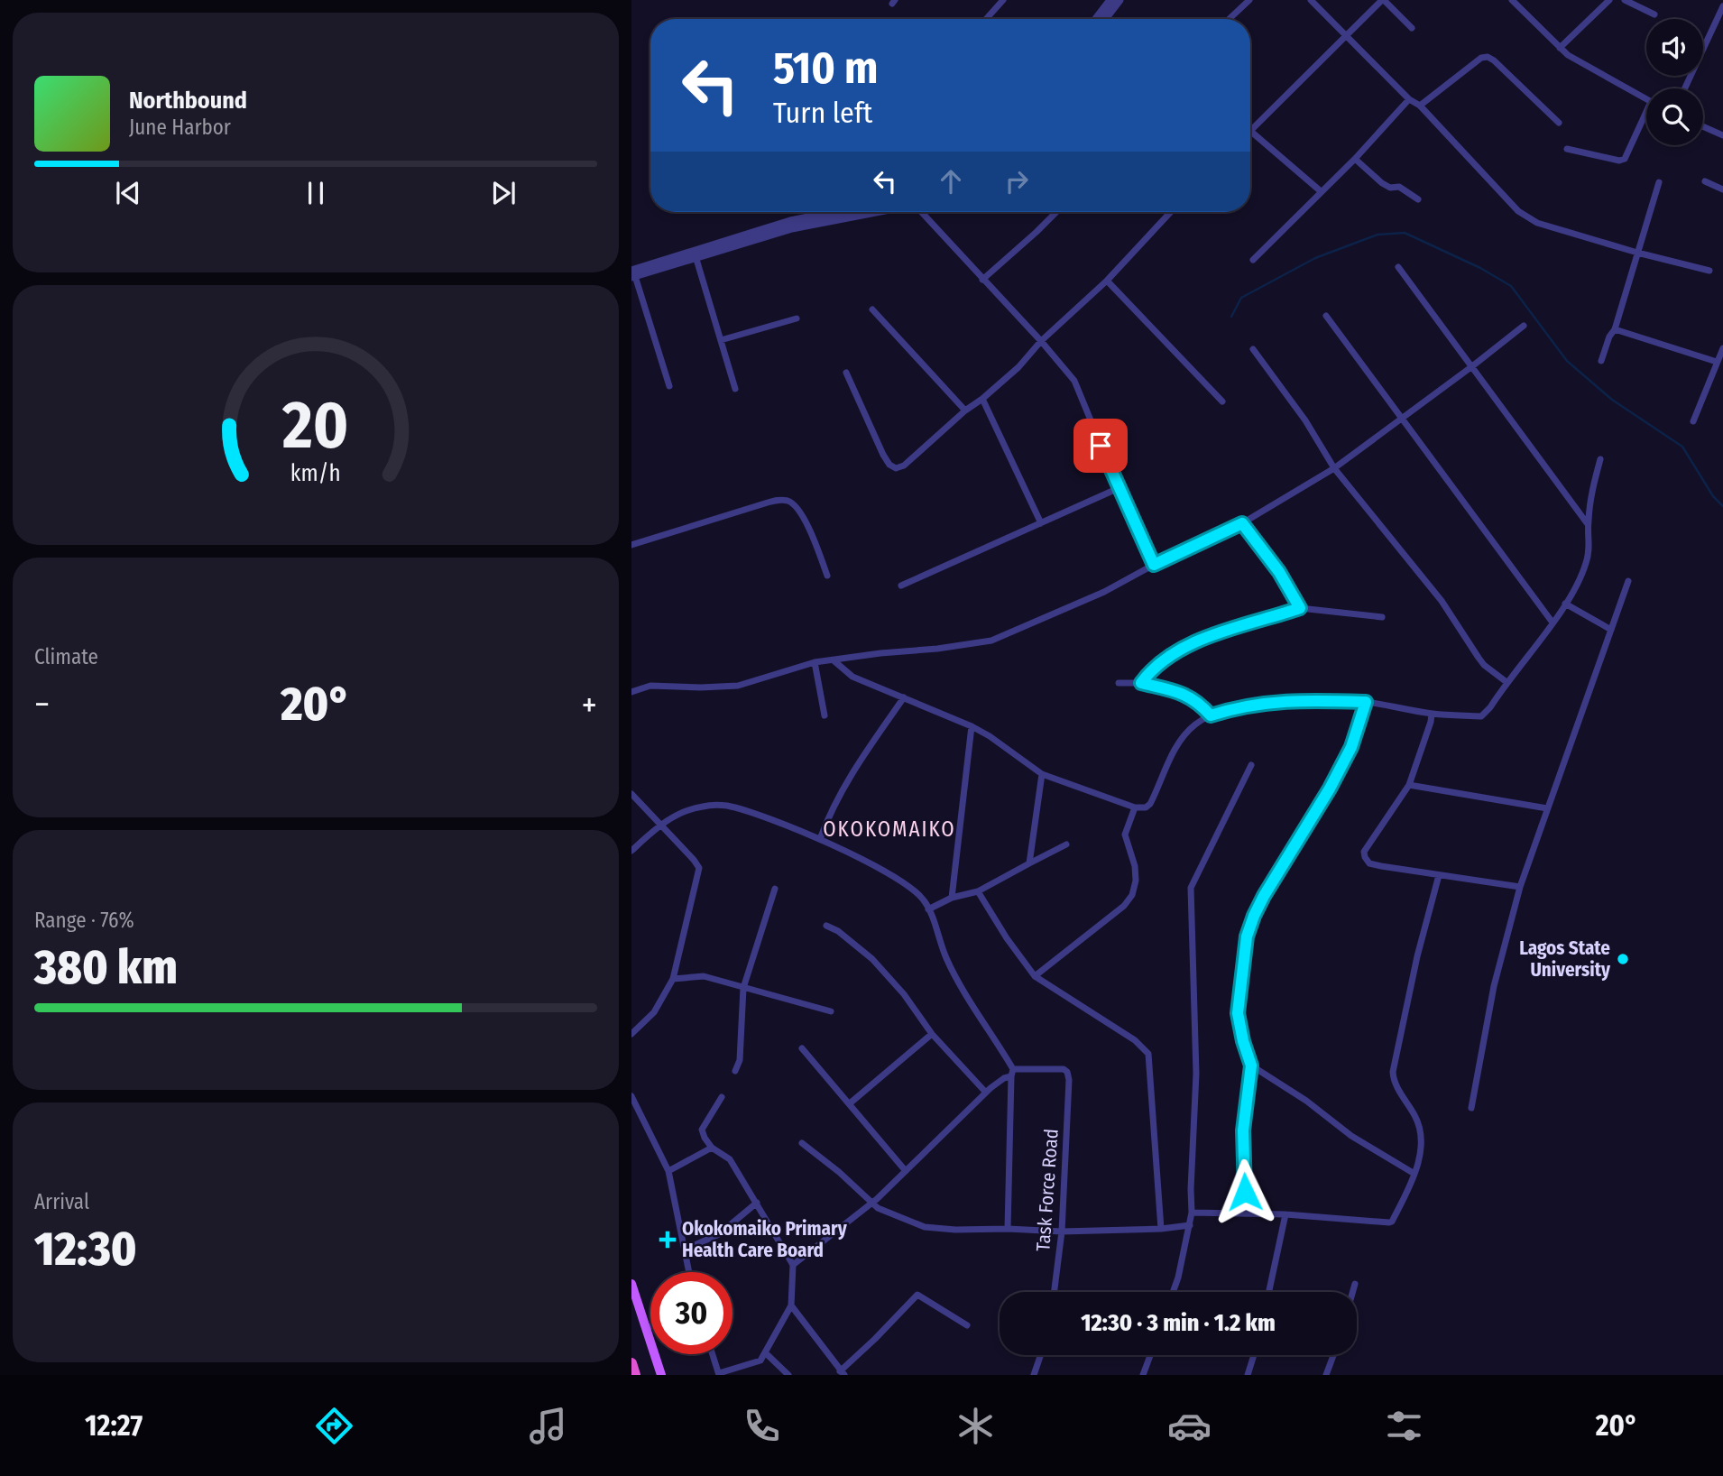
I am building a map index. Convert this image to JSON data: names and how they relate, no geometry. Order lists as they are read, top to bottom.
{
  "streets": {
    "street": ["Task Force Road"]
  },
  "districts": ["OKOKOMAIKO"],
  "places": {
    "other": ["Lagos State University"],
    "health": ["Okokomaiko Primary Health Care Board"]
  },
  "page": {
    "turn": ["510 m", "Turn left"],
    "song": ["Northbound", "June Harbor"],
    "tile": [
      "Climate",
      ["Range · 76%", "380 km"],
      ["Arrival", "12:30"]
    ],
    "heat": ["−", "20°", "+"],
    "limit": "30",
    "trip": "12:30 · 3 min · 1.2 km",
    "tabs": ["12:27", "20°"],
    "gauge": ["20", "km/h"]
  }
}
